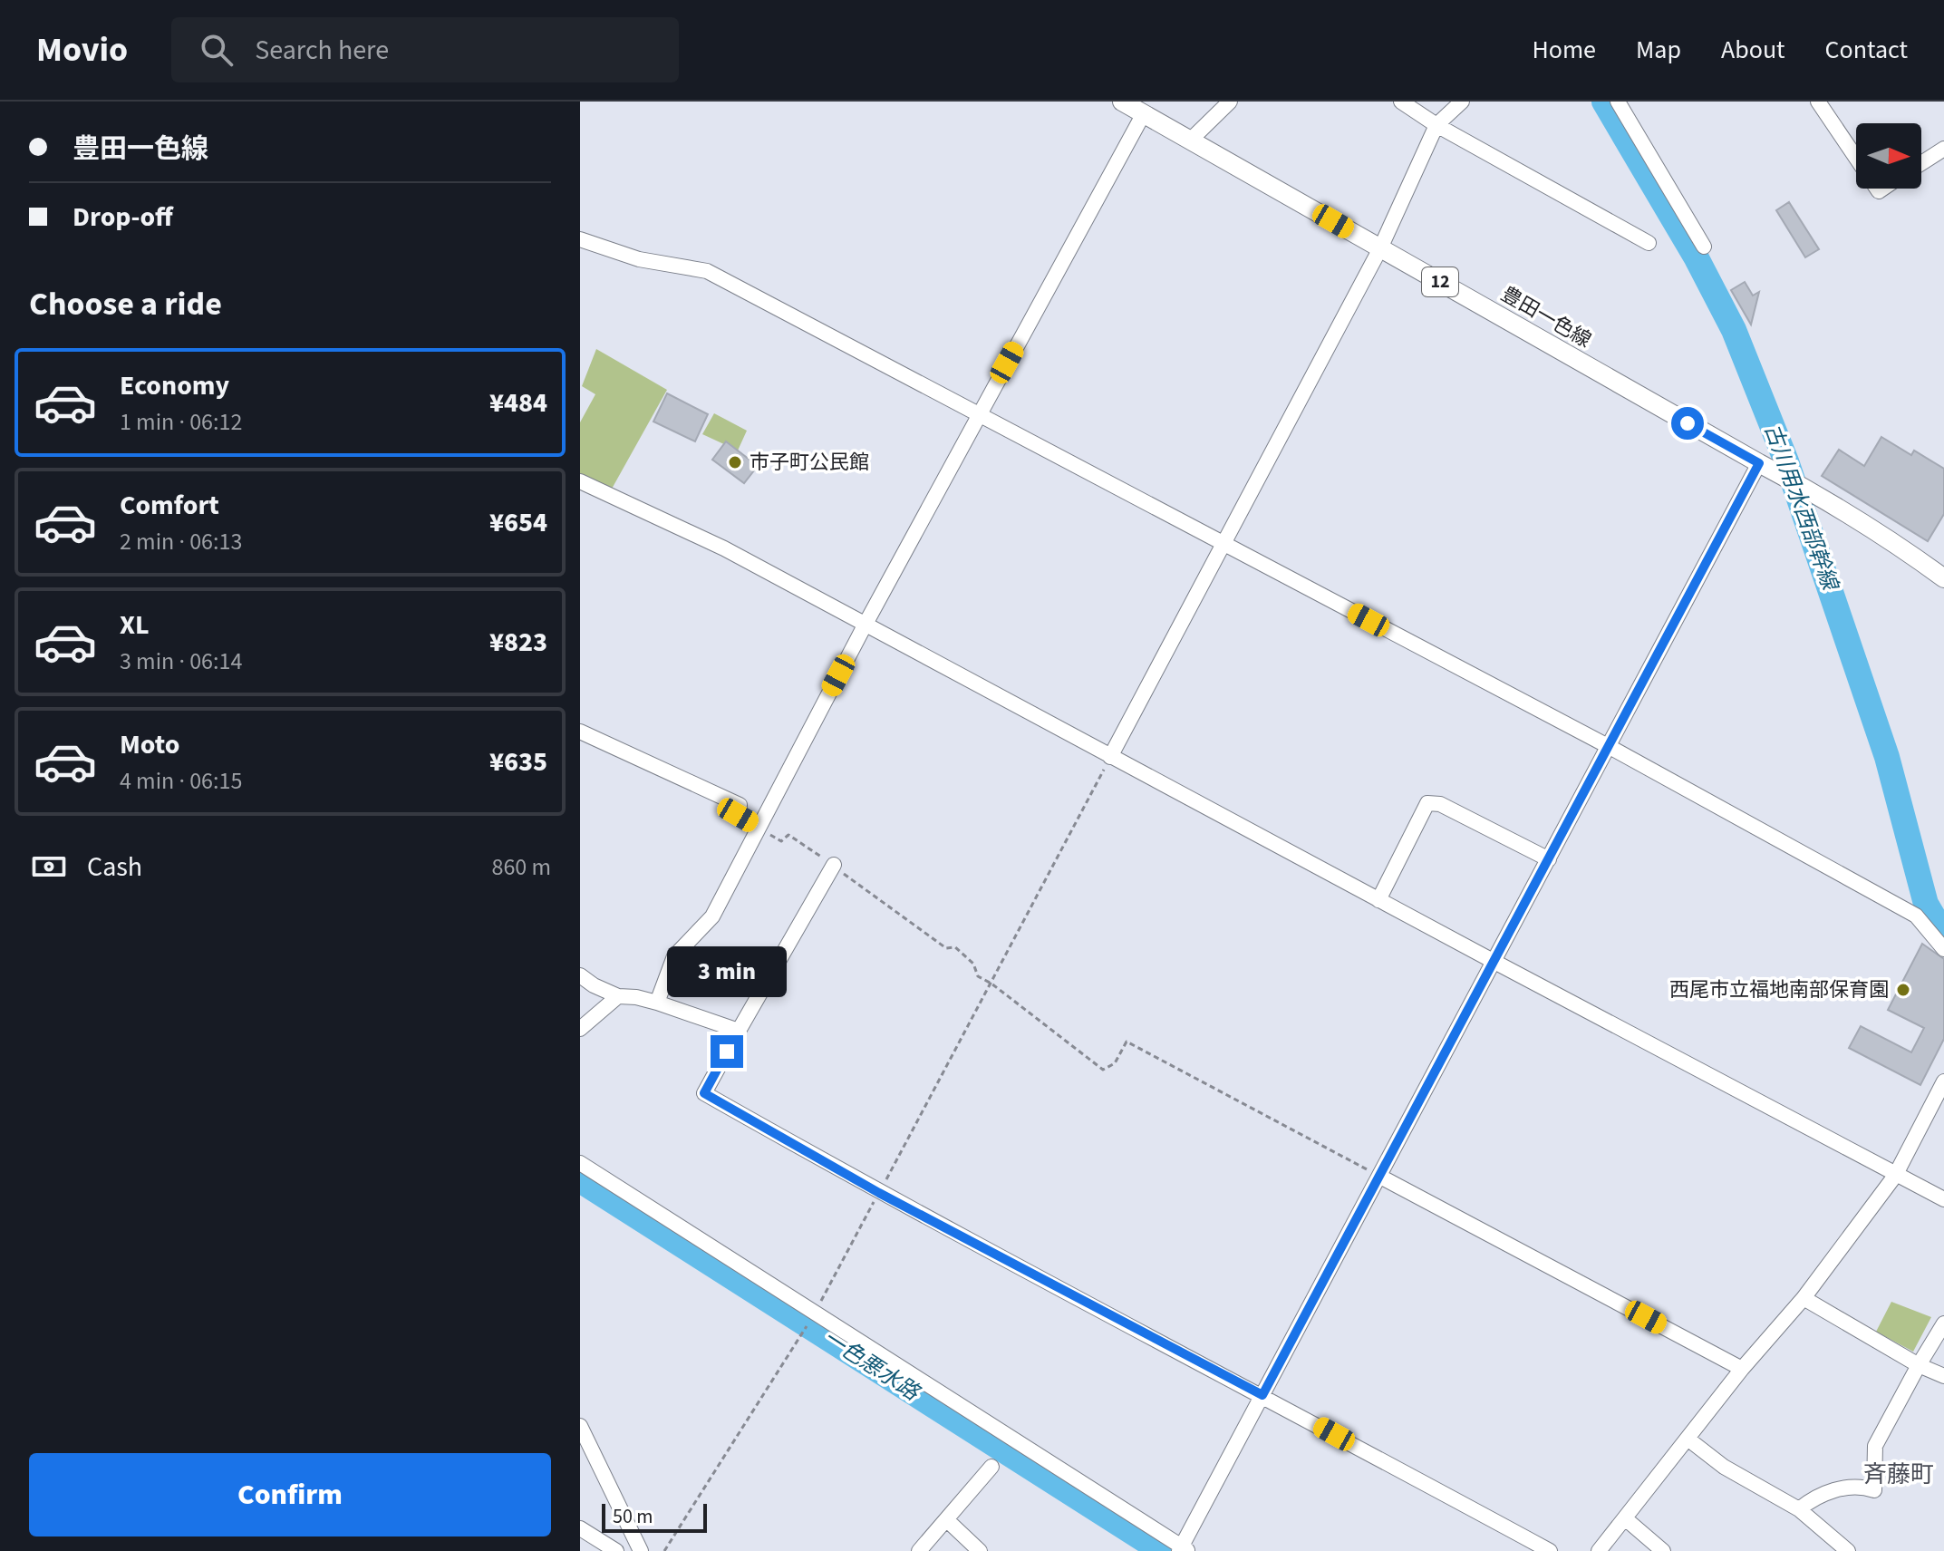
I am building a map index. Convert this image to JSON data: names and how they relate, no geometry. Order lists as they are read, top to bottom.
{
  "streets": {
    "main road": ["12", "豊田一色線"]
  },
  "districts": ["斉藤町"],
  "water": ["古川用水西部幹線", "一色悪水路"],
  "places": ["市子町公民館", "西尾市立福地南部保育園"],
  "scale_bar": "50 m",
  "north": "right",
  "page": {
    "header": "Movio",
    "search": "Search here",
    "nav": [
      "Home",
      "Map",
      "About",
      "Contact"
    ],
    "banner": ["豊田一色線", "Drop-off"],
    "heading": "Choose a ride",
    "list": [
      {
        "name": "Economy",
        "note": "1 min · 06:12",
        "value": "¥484"
      },
      {
        "name": "Comfort",
        "note": "2 min · 06:13",
        "value": "¥654"
      },
      {
        "name": "XL",
        "note": "3 min · 06:14",
        "value": "¥823"
      },
      {
        "name": "Moto",
        "note": "4 min · 06:15",
        "value": "¥635"
      }
    ],
    "pay": ["Cash", "860 m"],
    "bubble": "3 min",
    "buttons": "Confirm",
    "scale": "50 m"
  }
}
